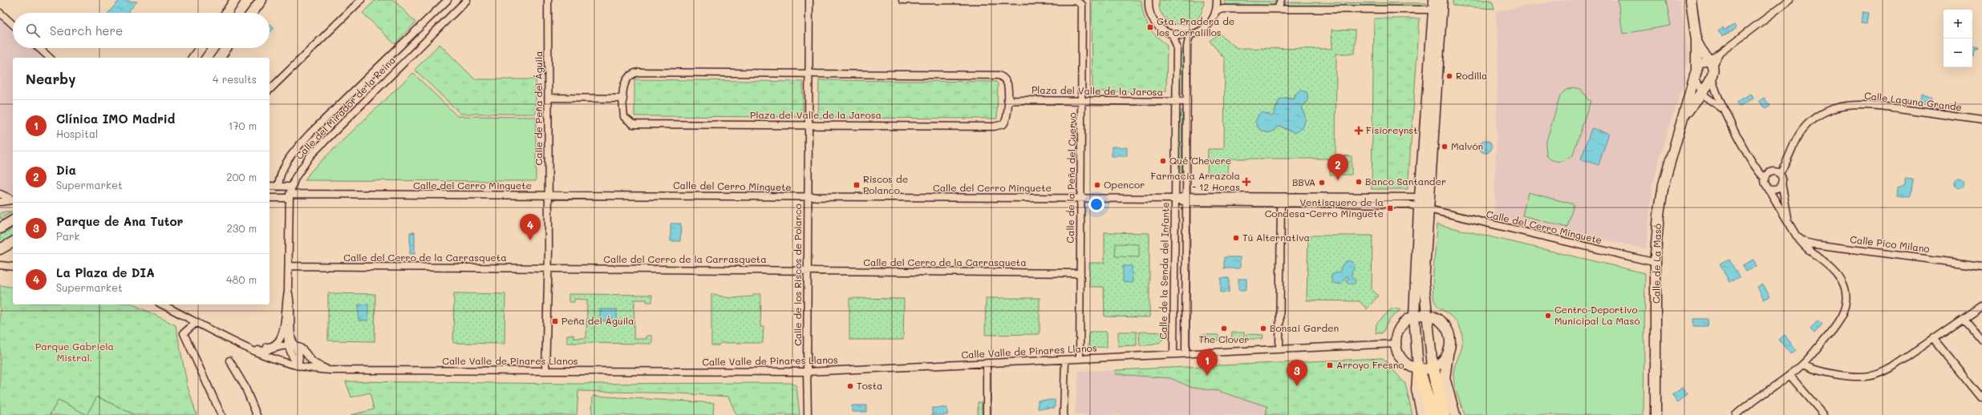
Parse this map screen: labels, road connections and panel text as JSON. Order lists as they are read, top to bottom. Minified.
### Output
{"streets":{"street":["Plaza del Valle de la Jarosa","Calle Laguna Grande","Calle del Mirador de la Reina","Calle de Peña del Águila","Calle de la Peña del Cuervo","Calle del Cerro Minguete","Calle Pico Milano","Calle del Cerro de la Carrasqueta","Calle de La Masó","Calle de la Senda del Infante","Calle de los Riscos de Polanco","Calle Valle de Pinares Llanos"]},"crossings":[["Plaza del Valle de la Jarosa","Calle de la Peña del Cuervo"],["Plaza del Valle de la Jarosa","Calle de la Senda del Infante"],["Plaza del Valle de la Jarosa","Calle de los Riscos de Polanco"],["Calle del Mirador de la Reina","Calle del Cerro Minguete"],["Calle del Mirador de la Reina","Calle del Cerro de la Carrasqueta"],["Calle de Peña del Águila","Calle del Cerro Minguete"],["Calle de Peña del Águila","Calle del Cerro de la Carrasqueta"],["Calle de Peña del Águila","Calle Valle de Pinares Llanos"],["Calle de la Peña del Cuervo","Calle del Cerro Minguete"],["Calle de la Peña del Cuervo","Calle del Cerro de la Carrasqueta"],["Calle de la Peña del Cuervo","Calle Valle de Pinares Llanos"],["Calle del Cerro Minguete","Calle de La Masó"],["Calle del Cerro Minguete","Calle de la Senda del Infante"],["Calle del Cerro Minguete","Calle de los Riscos de Polanco"],["Calle del Cerro de la Carrasqueta","Calle de los Riscos de Polanco"],["Calle de la Senda del Infante","Calle Valle de Pinares Llanos"],["Calle de los Riscos de Polanco","Calle Valle de Pinares Llanos"]],"parks":["Parque Gabriela Mistral."],"places":{"transit":["Gta. Pradera de los Corralillos","Riscos de Polanco","Ventisquero de la Condesa-Cerro Minguete","Peña del Águila","Arroyo Fresno"],"other":["Rodilla","Malvón","Qué Chevere","Banco Santander","BBVA","Opencor","Tú Alternativa","Centro Deportivo Municipal La Masó","The Clover","Bonsai Garden","Tosta"],"health":["Fisioreynst","Farmacia Arrazola - 12 Horas"]},"page":{"map_buttons":["+","−"],"search":"Search here","heading":["Nearby","4 results"],"list":[{"mark":"1","name":"Clínica IMO Madrid","note":"Hospital","value":"170 m"},{"mark":"2","name":"Dia","note":"Supermarket","value":"200 m"},{"mark":"3","name":"Parque de Ana Tutor","note":"Park","value":"230 m"},{"mark":"4","name":"La Plaza de DIA","note":"Supermarket","value":"480 m"}],"pins":["2","4","1","3"]}}
